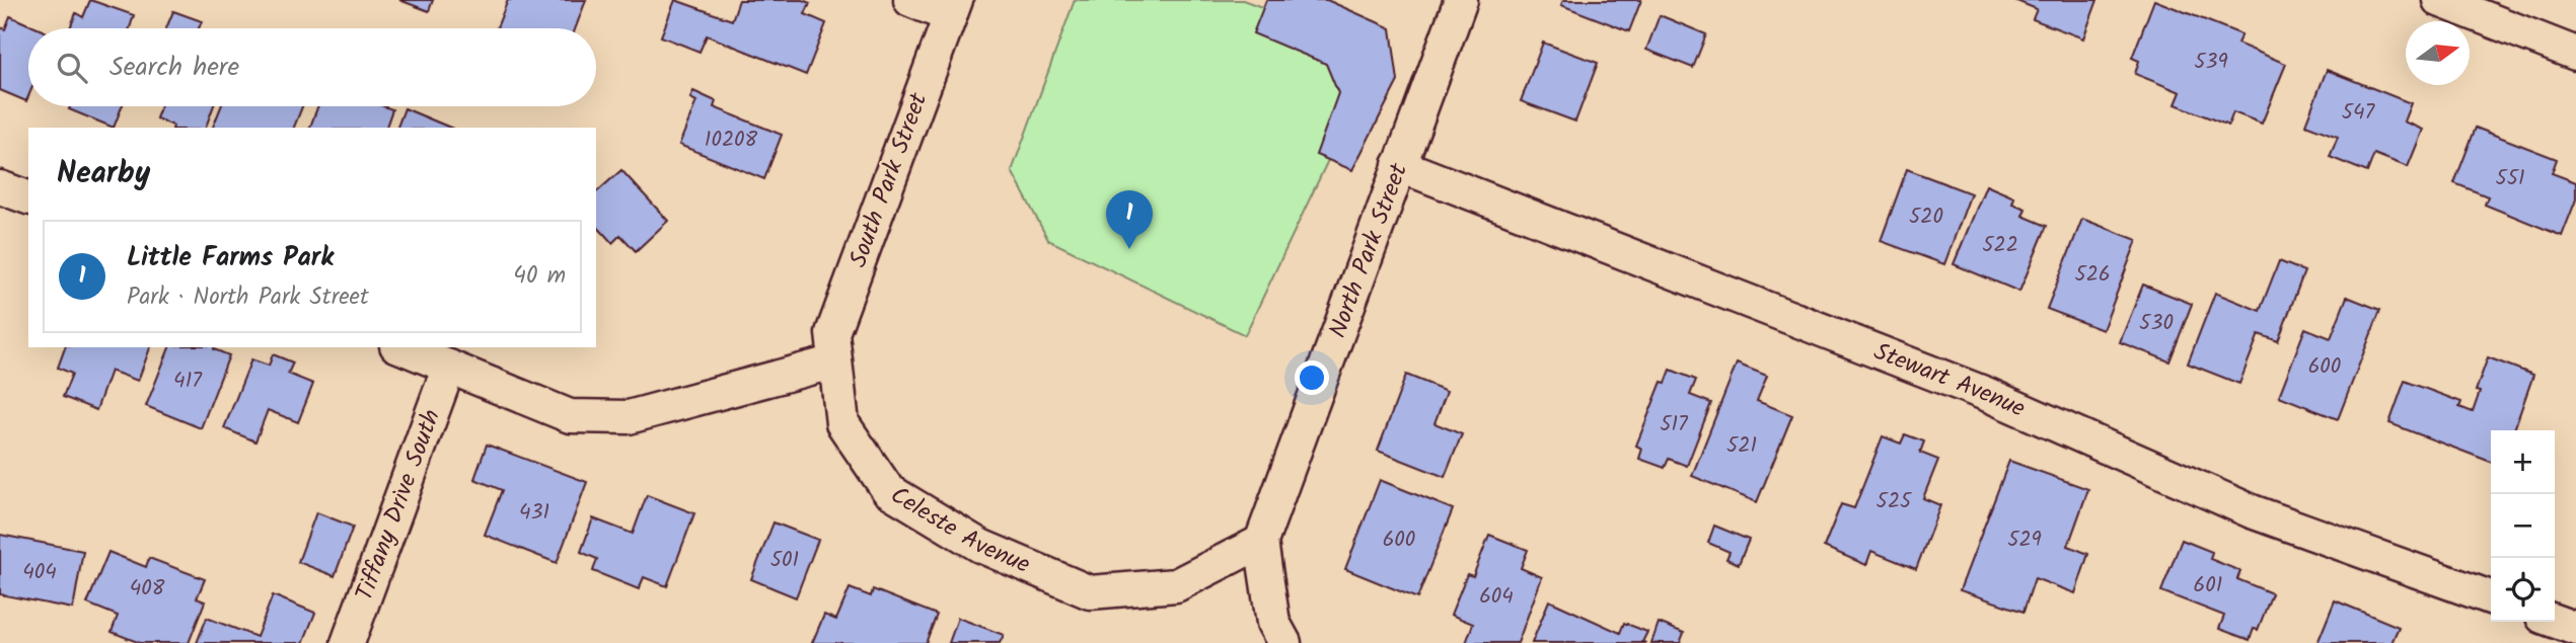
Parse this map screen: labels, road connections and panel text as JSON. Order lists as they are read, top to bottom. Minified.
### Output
{"streets":{"street":["South Park Street","North Park Street","Stewart Avenue","Tiffany Drive South","Celeste Avenue"]},"crossings":[["South Park Street","Celeste Avenue"],["North Park Street","Stewart Avenue"],["North Park Street","Celeste Avenue"]],"house_numbers":["539","547","10208","551","520","522","526","530","600","417","517","521","525","431","600","529","501","404","601","408","604"],"north":"right","page":{"search":"Search here","heading":"Nearby","pins":"1","list":[{"mark":"1","name":"Little Farms Park","note":"Park · North Park Street","value":"40 m"}],"map_buttons":["+","−"]}}
